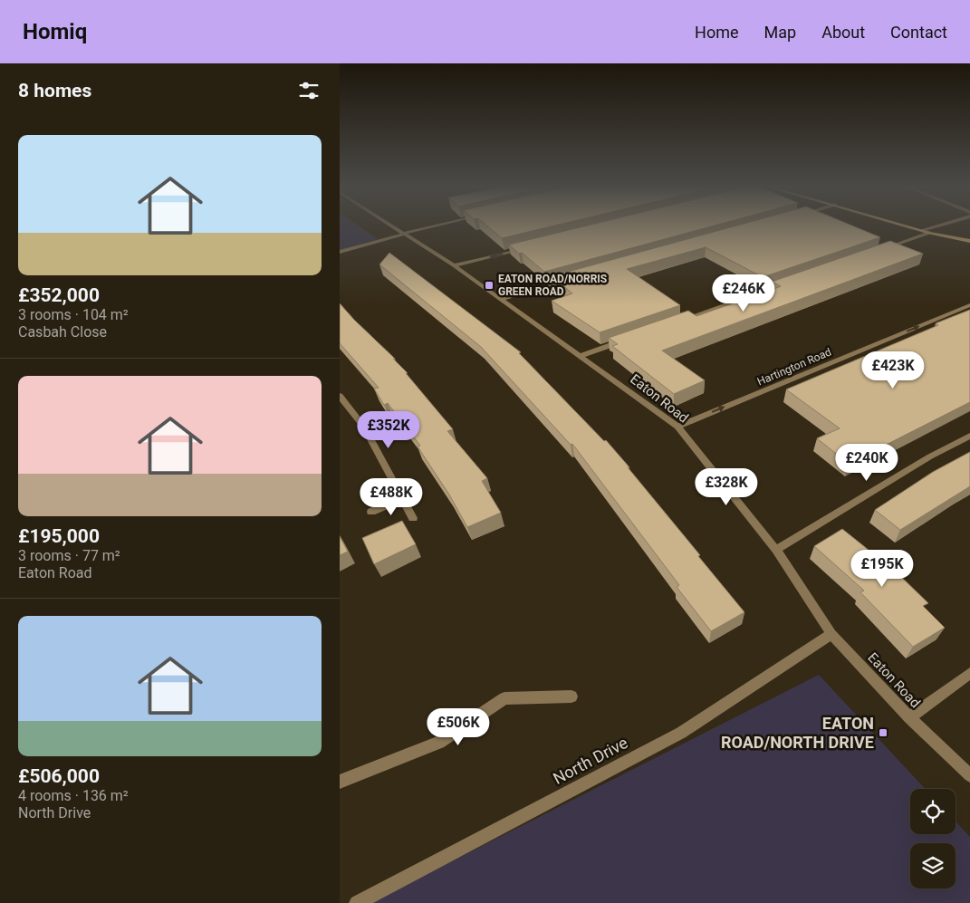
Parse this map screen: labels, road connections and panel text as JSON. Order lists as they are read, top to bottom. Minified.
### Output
{"streets":{"street":["Hartington Road","Eaton Road","North Drive"]},"crossings":[["Hartington Road","Eaton Road"],["Eaton Road","North Drive"]],"one_way":["Hartington Road"],"places":{"transit":["EATON ROAD/NORRIS GREEN ROAD","EATON ROAD/NORTH DRIVE"]},"page":{"header":"Homiq","nav":["Home","Map","About","Contact"],"heading":"8 homes","list":[{"name":"£352,000","note":"3 rooms · 104 m² · Casbah Close"},{"name":"£195,000","note":"3 rooms · 77 m² · Eaton Road"},{"name":"£506,000","note":"4 rooms · 136 m² · North Drive"}],"price":["£246K","£423K","£352K","£240K","£328K","£488K","£195K","£506K"]}}
